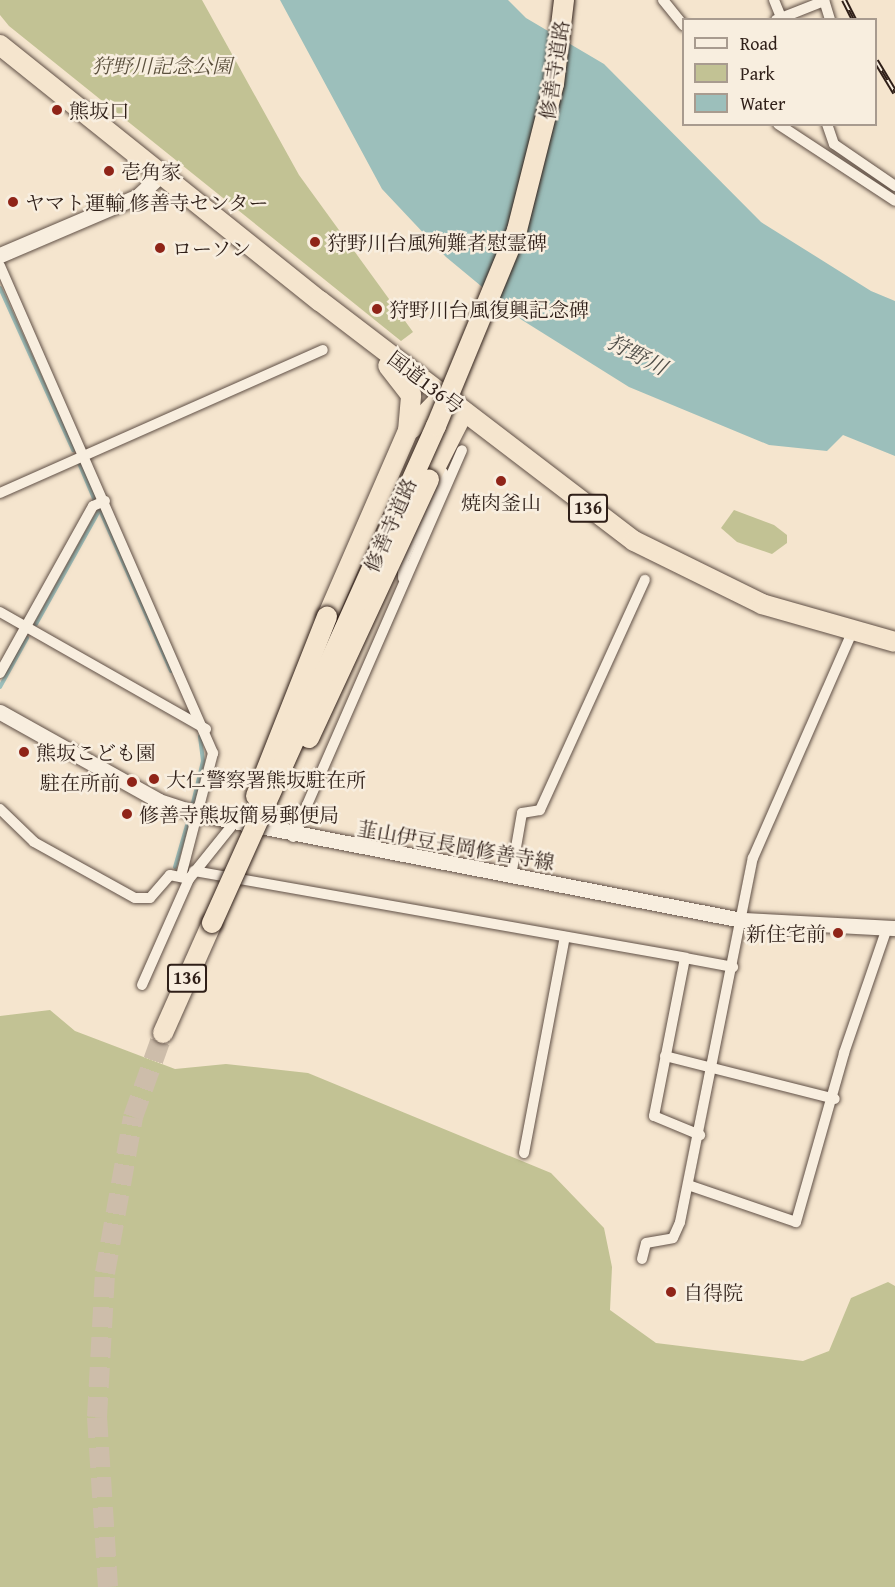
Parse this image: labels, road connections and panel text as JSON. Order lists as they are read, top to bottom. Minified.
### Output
{"streets":{"highway":["修善寺道路","国道136号","136"],"main road":["韮山伊豆長岡修善寺線"]},"water":["狩野川"],"parks":["狩野川記念公園"],"places":["熊坂口","壱角家","ヤマト運輸 修善寺センター","狩野川台風殉難者慰霊碑","ローソン","狩野川台風復興記念碑","焼肉釜山","熊坂こども園","大仁警察署熊坂駐在所","駐在所前","修善寺熊坂簡易郵便局","新住宅前","自得院"],"legend":["Road","Park","Water"]}
